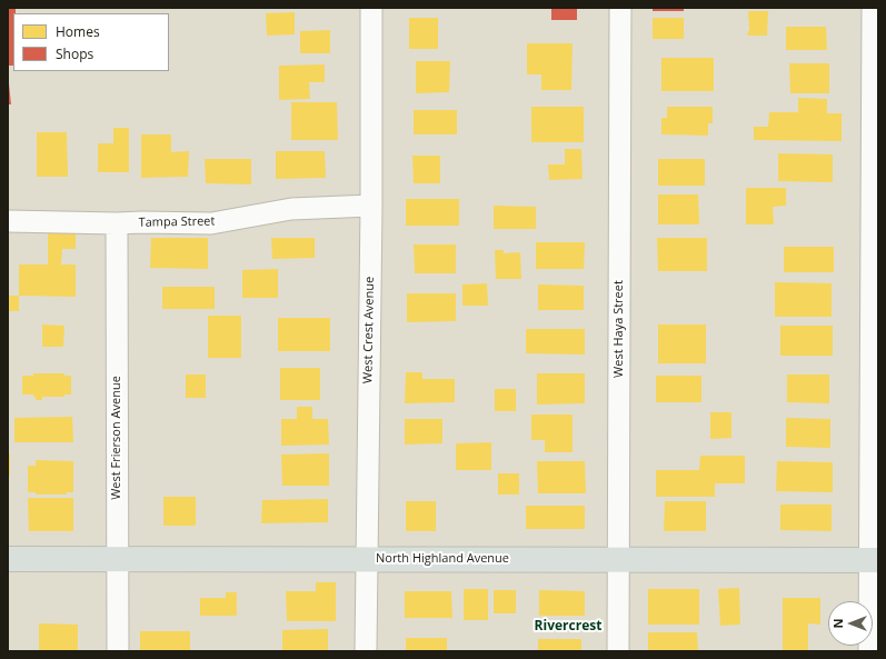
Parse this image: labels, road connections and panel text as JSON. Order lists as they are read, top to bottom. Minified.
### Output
{"streets":{"main road":["North Highland Avenue"],"street":["Tampa Street","West Haya Street","West Crest Avenue","West Frierson Avenue"]},"crossings":[["Tampa Street","West Crest Avenue"],["Tampa Street","West Frierson Avenue"],["West Haya Street","North Highland Avenue"],["West Crest Avenue","North Highland Avenue"],["West Frierson Avenue","North Highland Avenue"]],"districts":["Rivercrest"],"legend":["Homes","Shops"],"north":"left"}
